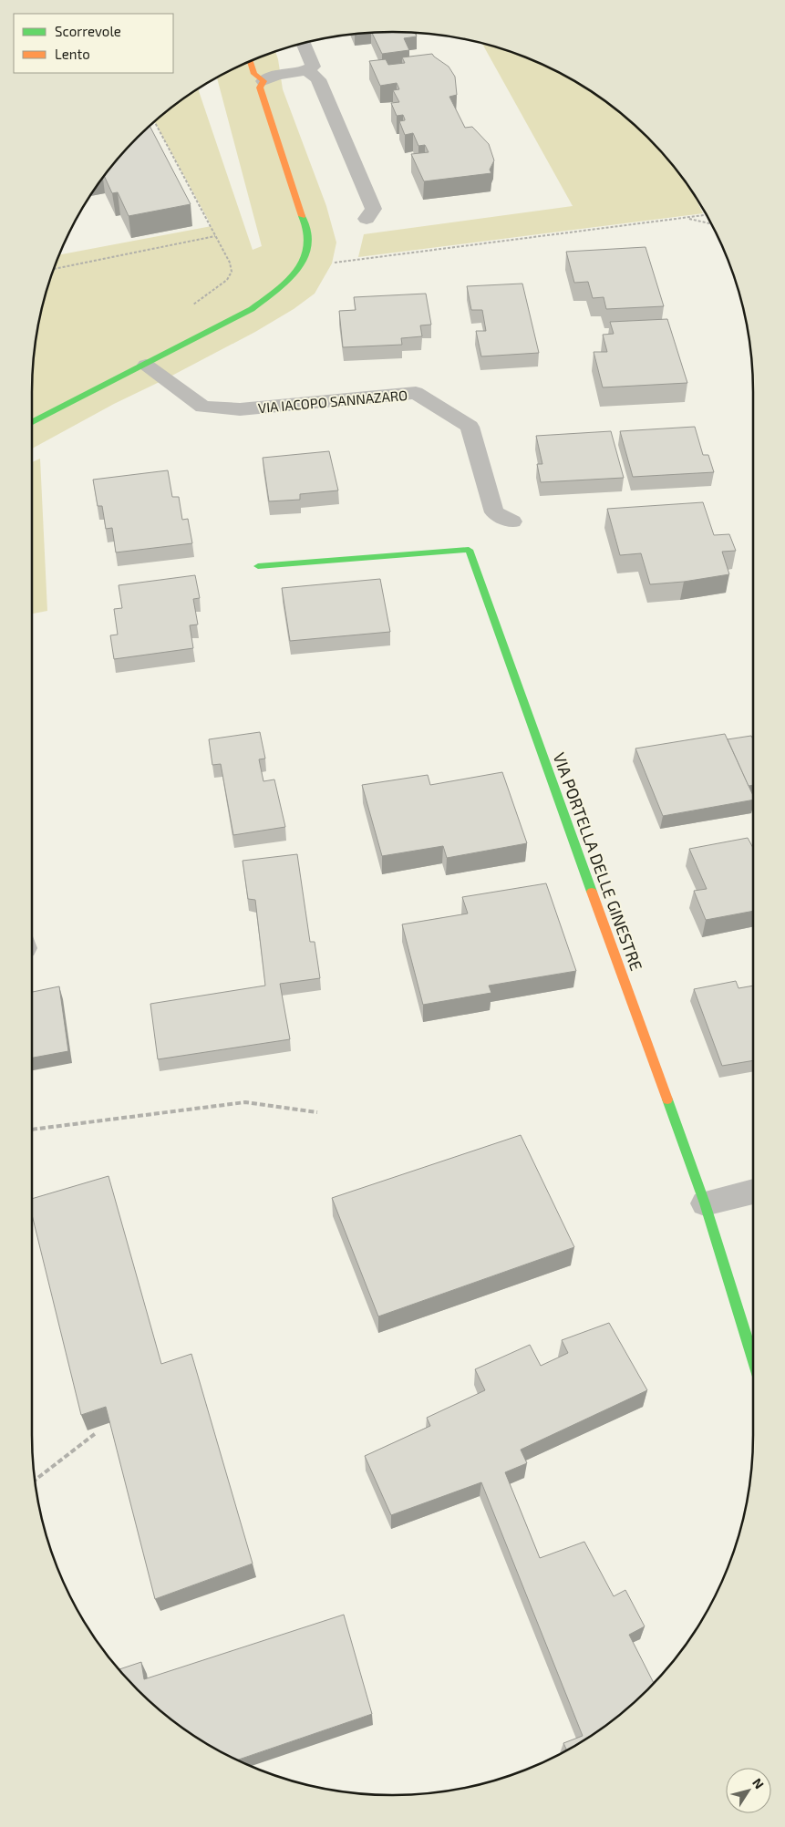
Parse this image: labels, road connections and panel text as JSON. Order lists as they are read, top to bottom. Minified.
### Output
{"streets":{"street":["VIA IACOPO SANNAZARO","VIA PORTELLA DELLE GINESTRE"]},"legend":["Scorrevole","Lento"],"north":"top right"}
